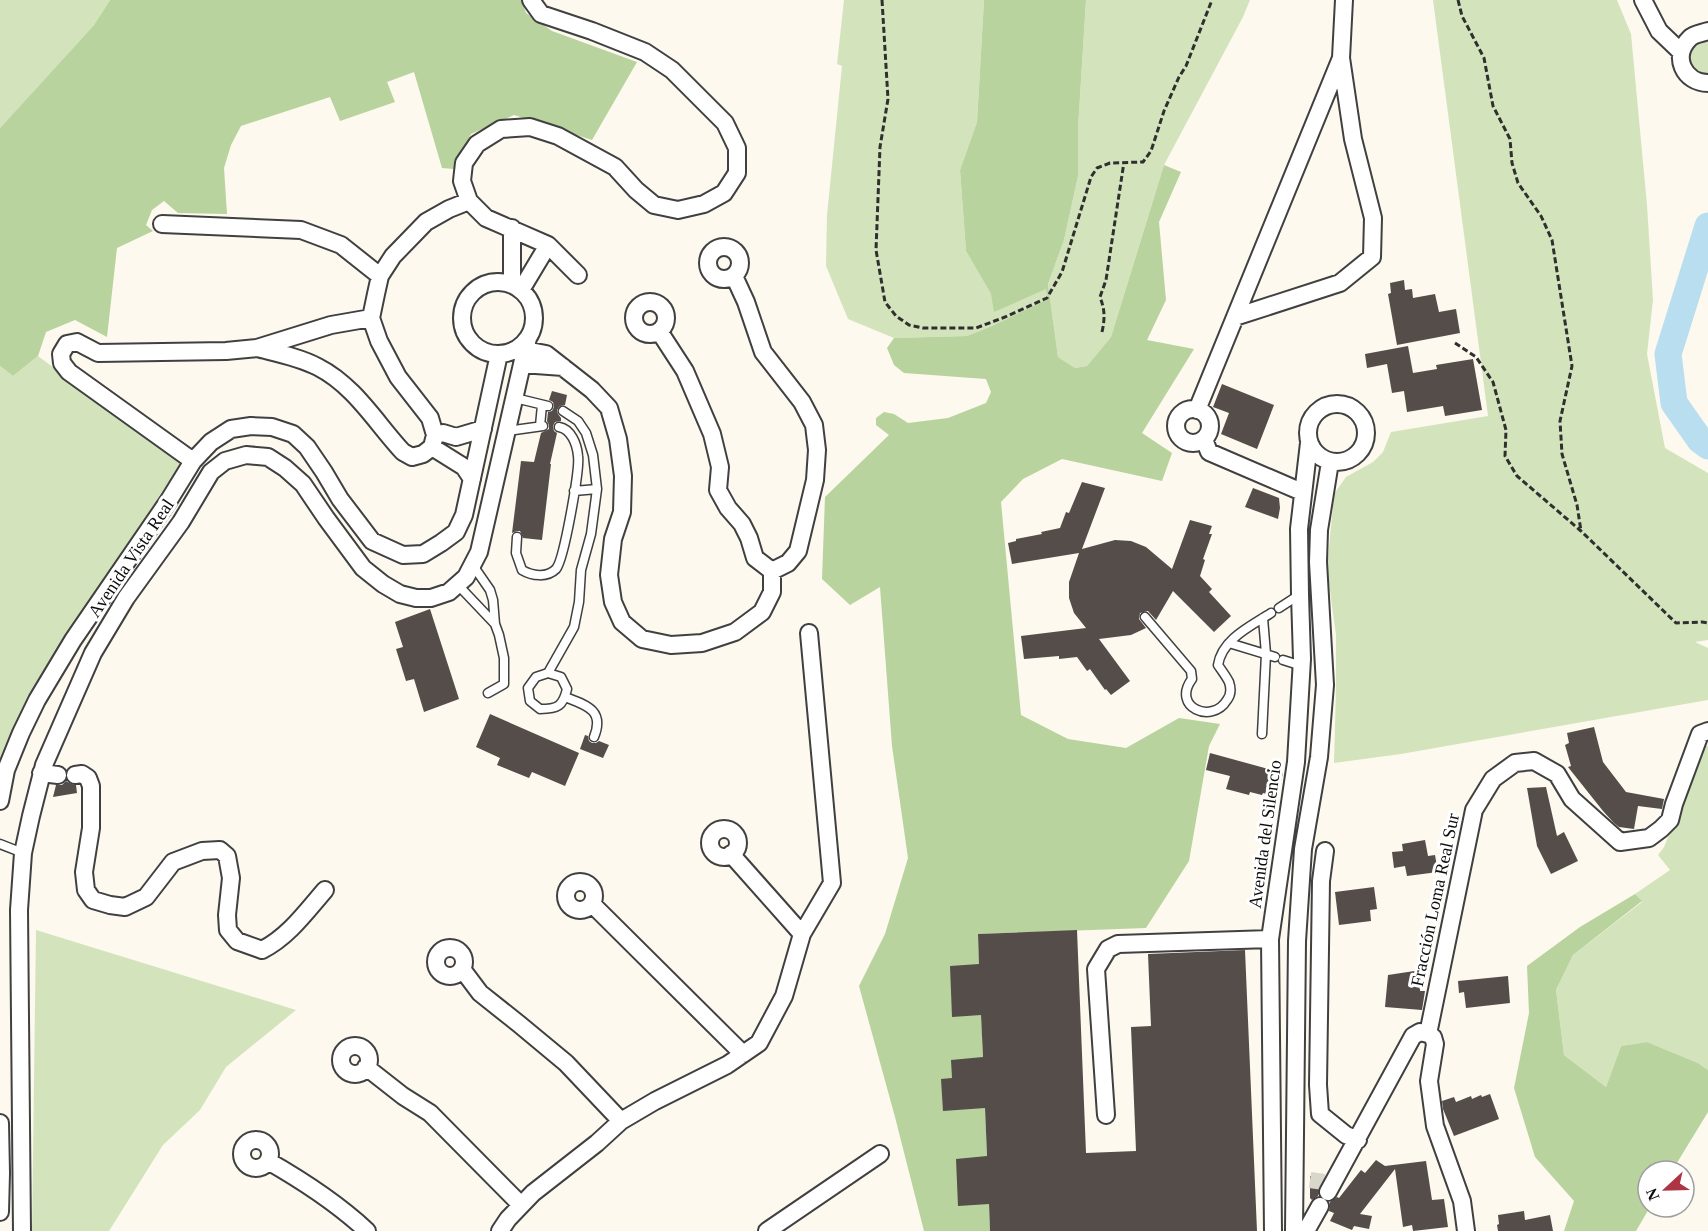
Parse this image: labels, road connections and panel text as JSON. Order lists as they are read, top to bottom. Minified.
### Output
{"streets":{"street":["Avenida Vista Real","Avenida del Silencio","Fracción Loma Real Sur"]},"north":"left"}
